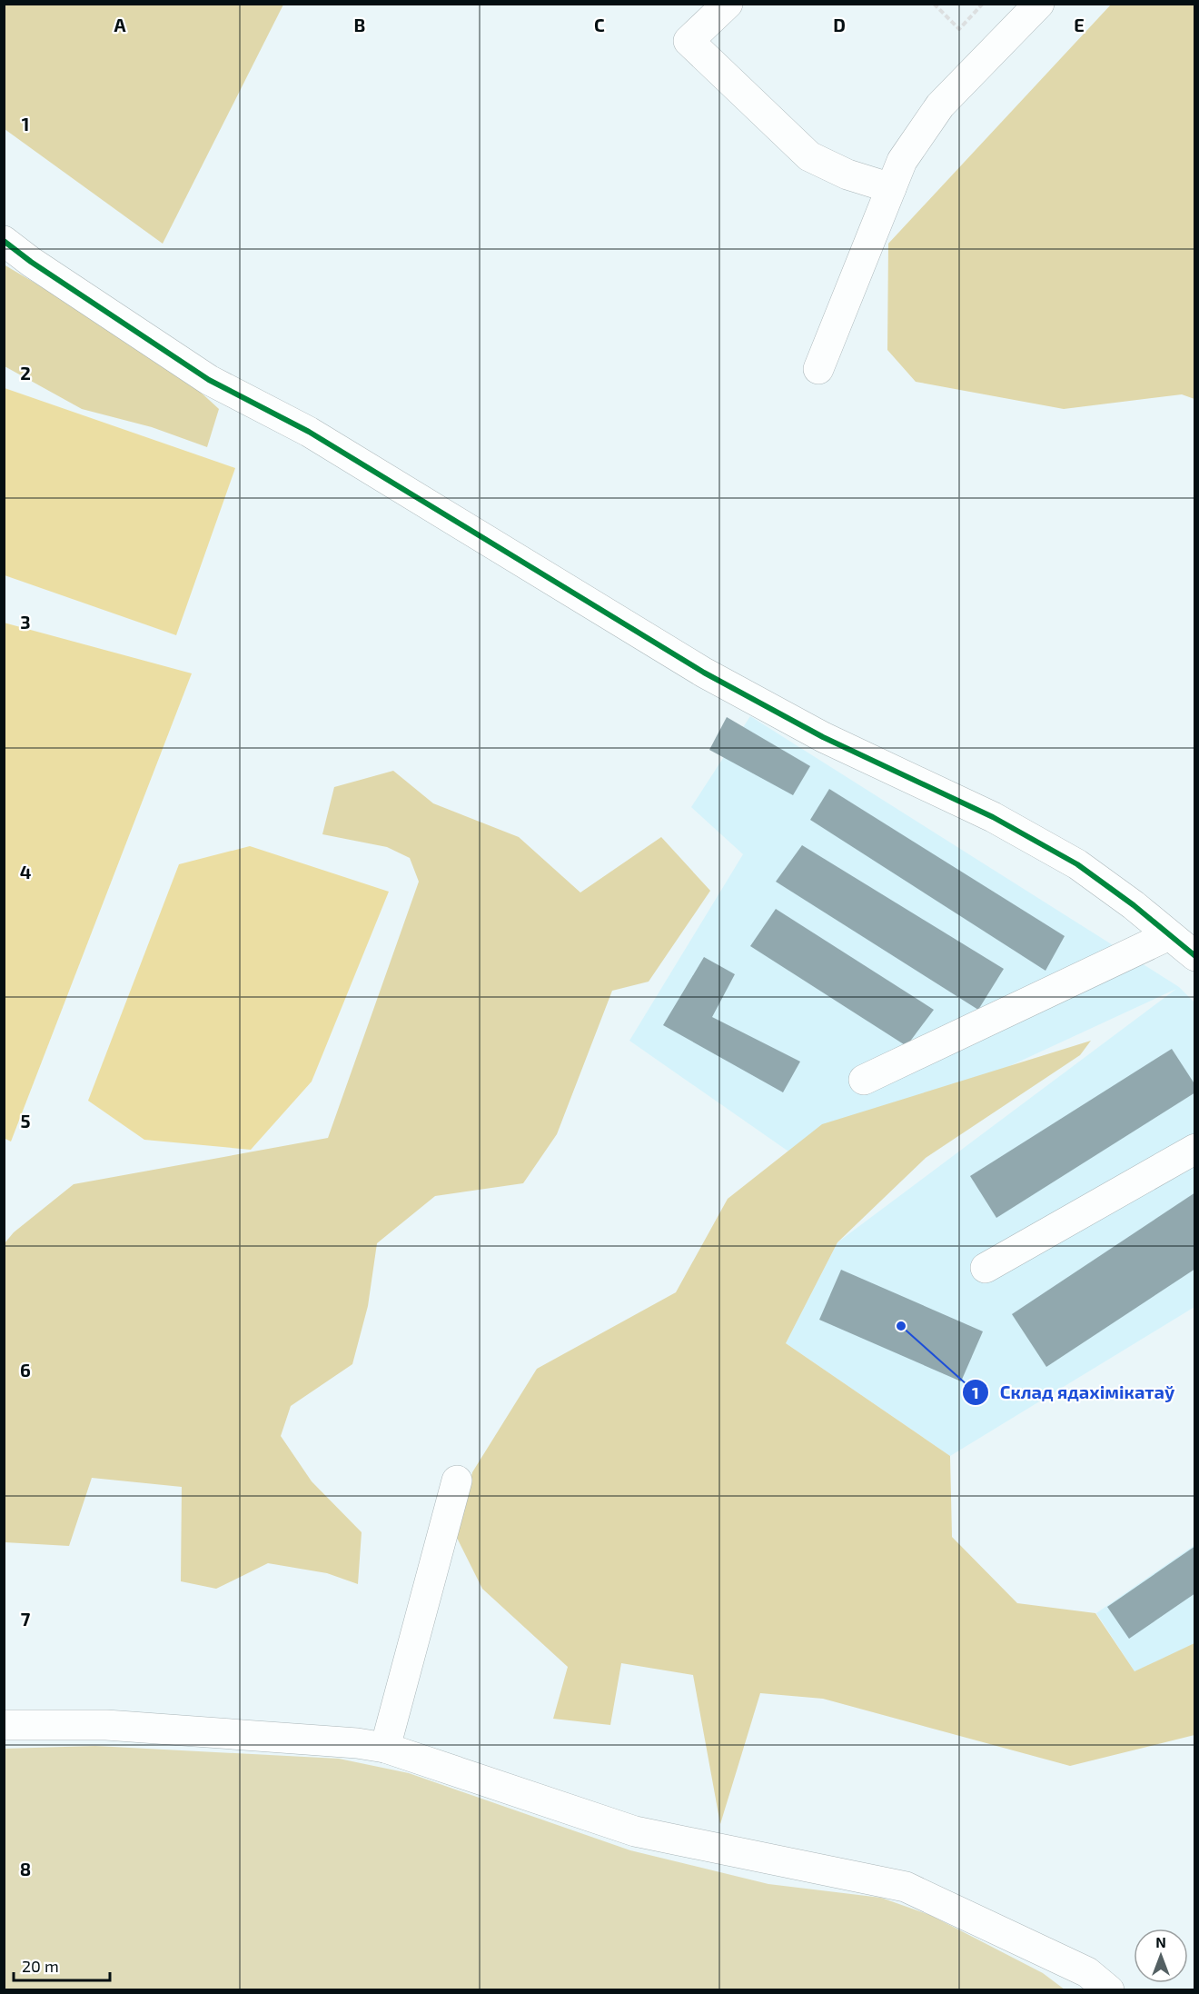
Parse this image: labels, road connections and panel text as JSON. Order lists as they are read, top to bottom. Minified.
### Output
{"places":["Склад ядахімікатаў"],"scale_bar":"20 m","north":"top","grid":{"columns":["A","B","C","D","E"],"rows":["1","2","3","4","5","6","7","8"]}}
